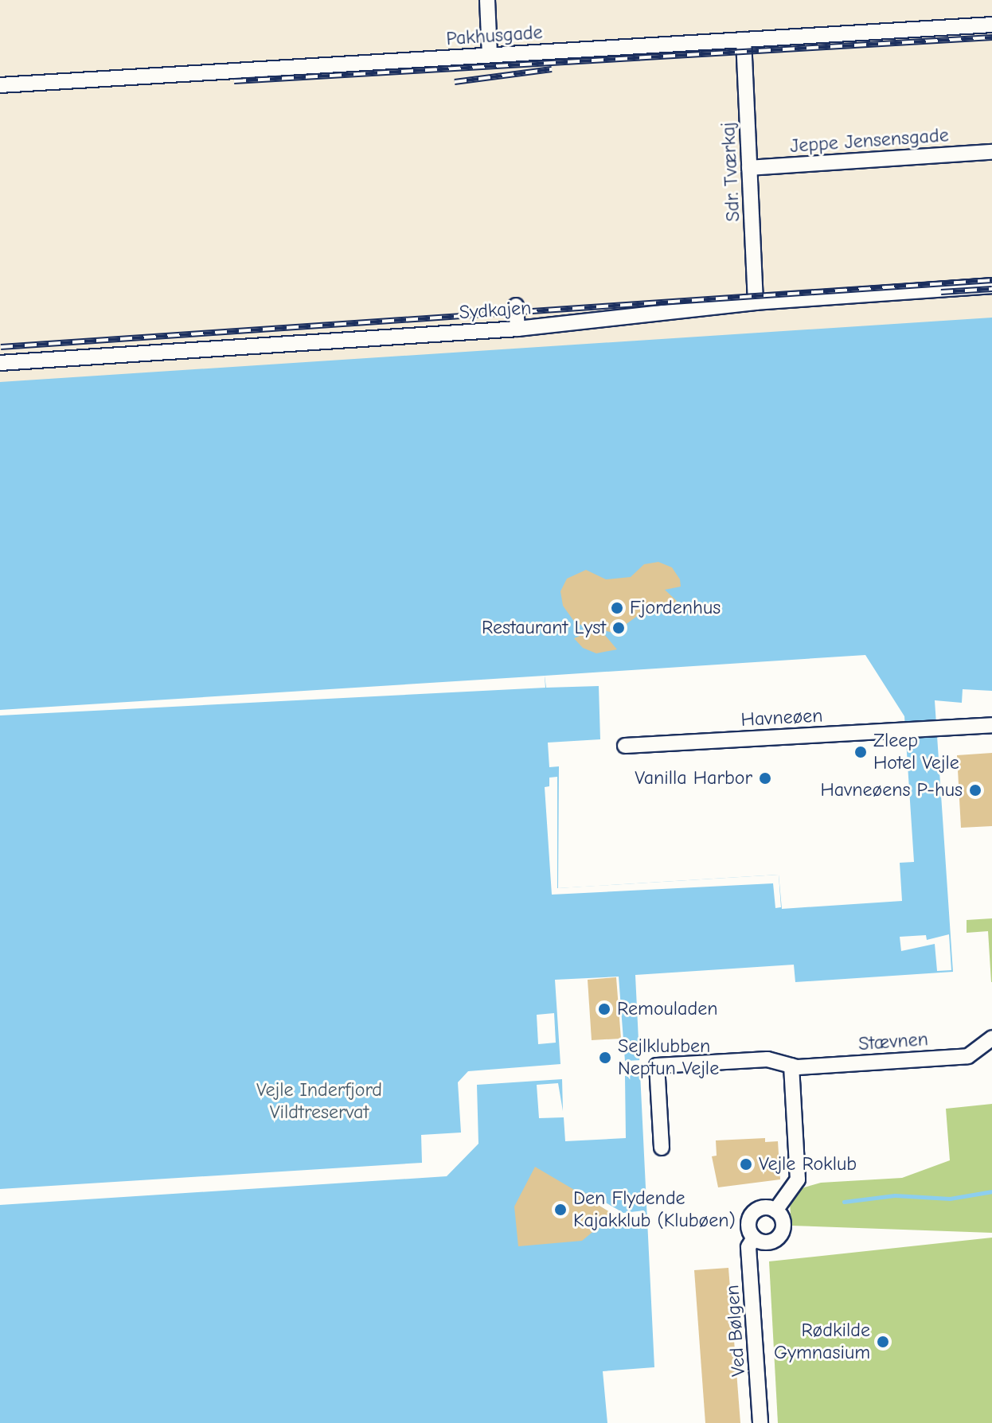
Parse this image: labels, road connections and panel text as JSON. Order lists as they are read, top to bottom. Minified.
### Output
{"streets":{"street":["Pakhusgade","Jeppe Jensensgade","Sdr. Tværkaj","Sydkajen","Havneøen","Stævnen","Ved Bølgen"]},"crossings":[["Pakhusgade","Sdr. Tværkaj"],["Jeppe Jensensgade","Sdr. Tværkaj"],["Sdr. Tværkaj","Sydkajen"]],"parks":["Vejle Inderfjord Vildtreservat"],"places":["Fjordenhus","Restaurant Lyst","Zleep Hotel Vejle","Vanilla Harbor","Havneøens P-hus","Remouladen","Sejlklubben Neptun Vejle","Vejle Roklub","Den Flydende Kajakklub (Klubøen)","Rødkilde Gymnasium"]}
